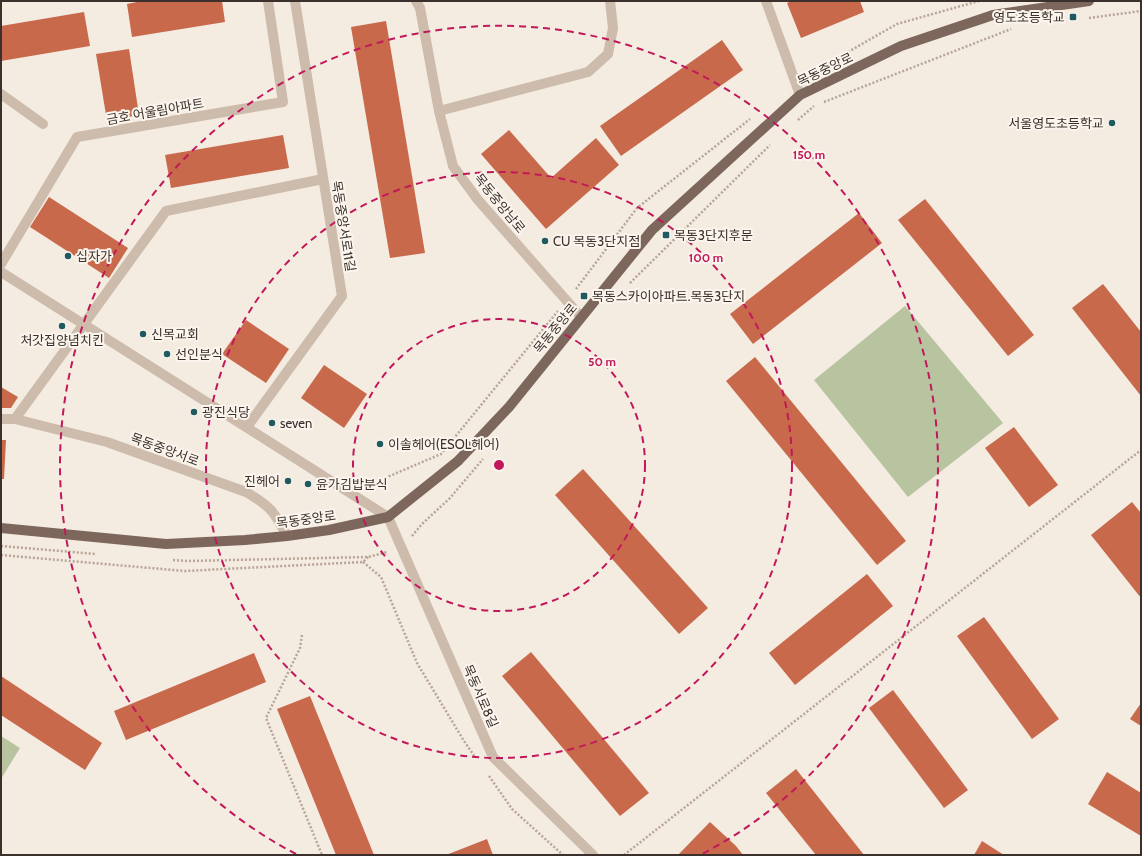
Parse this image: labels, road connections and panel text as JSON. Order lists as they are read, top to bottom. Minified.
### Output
{"streets":{"main road":["목동중앙로"],"street":["금호 어울림아파트","목동중앙남로","목동중앙서로11길","목동중앙서로","목동서로8길"]},"crossings":[["목동중앙로","목동중앙남로"],["목동중앙로","목동중앙서로"],["목동중앙로","목동서로8길"]],"places":{"transit":["영도초등학교","목동3단지후문","목동스카이아파트.목동3단지"],"other":["서울영도초등학교","CU 목동3단지점","십자가","처갓집양념치킨","신목교회","선인분식","광진식당","seven","이솔헤어(ESOL헤어)","진헤어","윤가김밥분식"]},"rings":["150 m","100 m","50 m"]}
